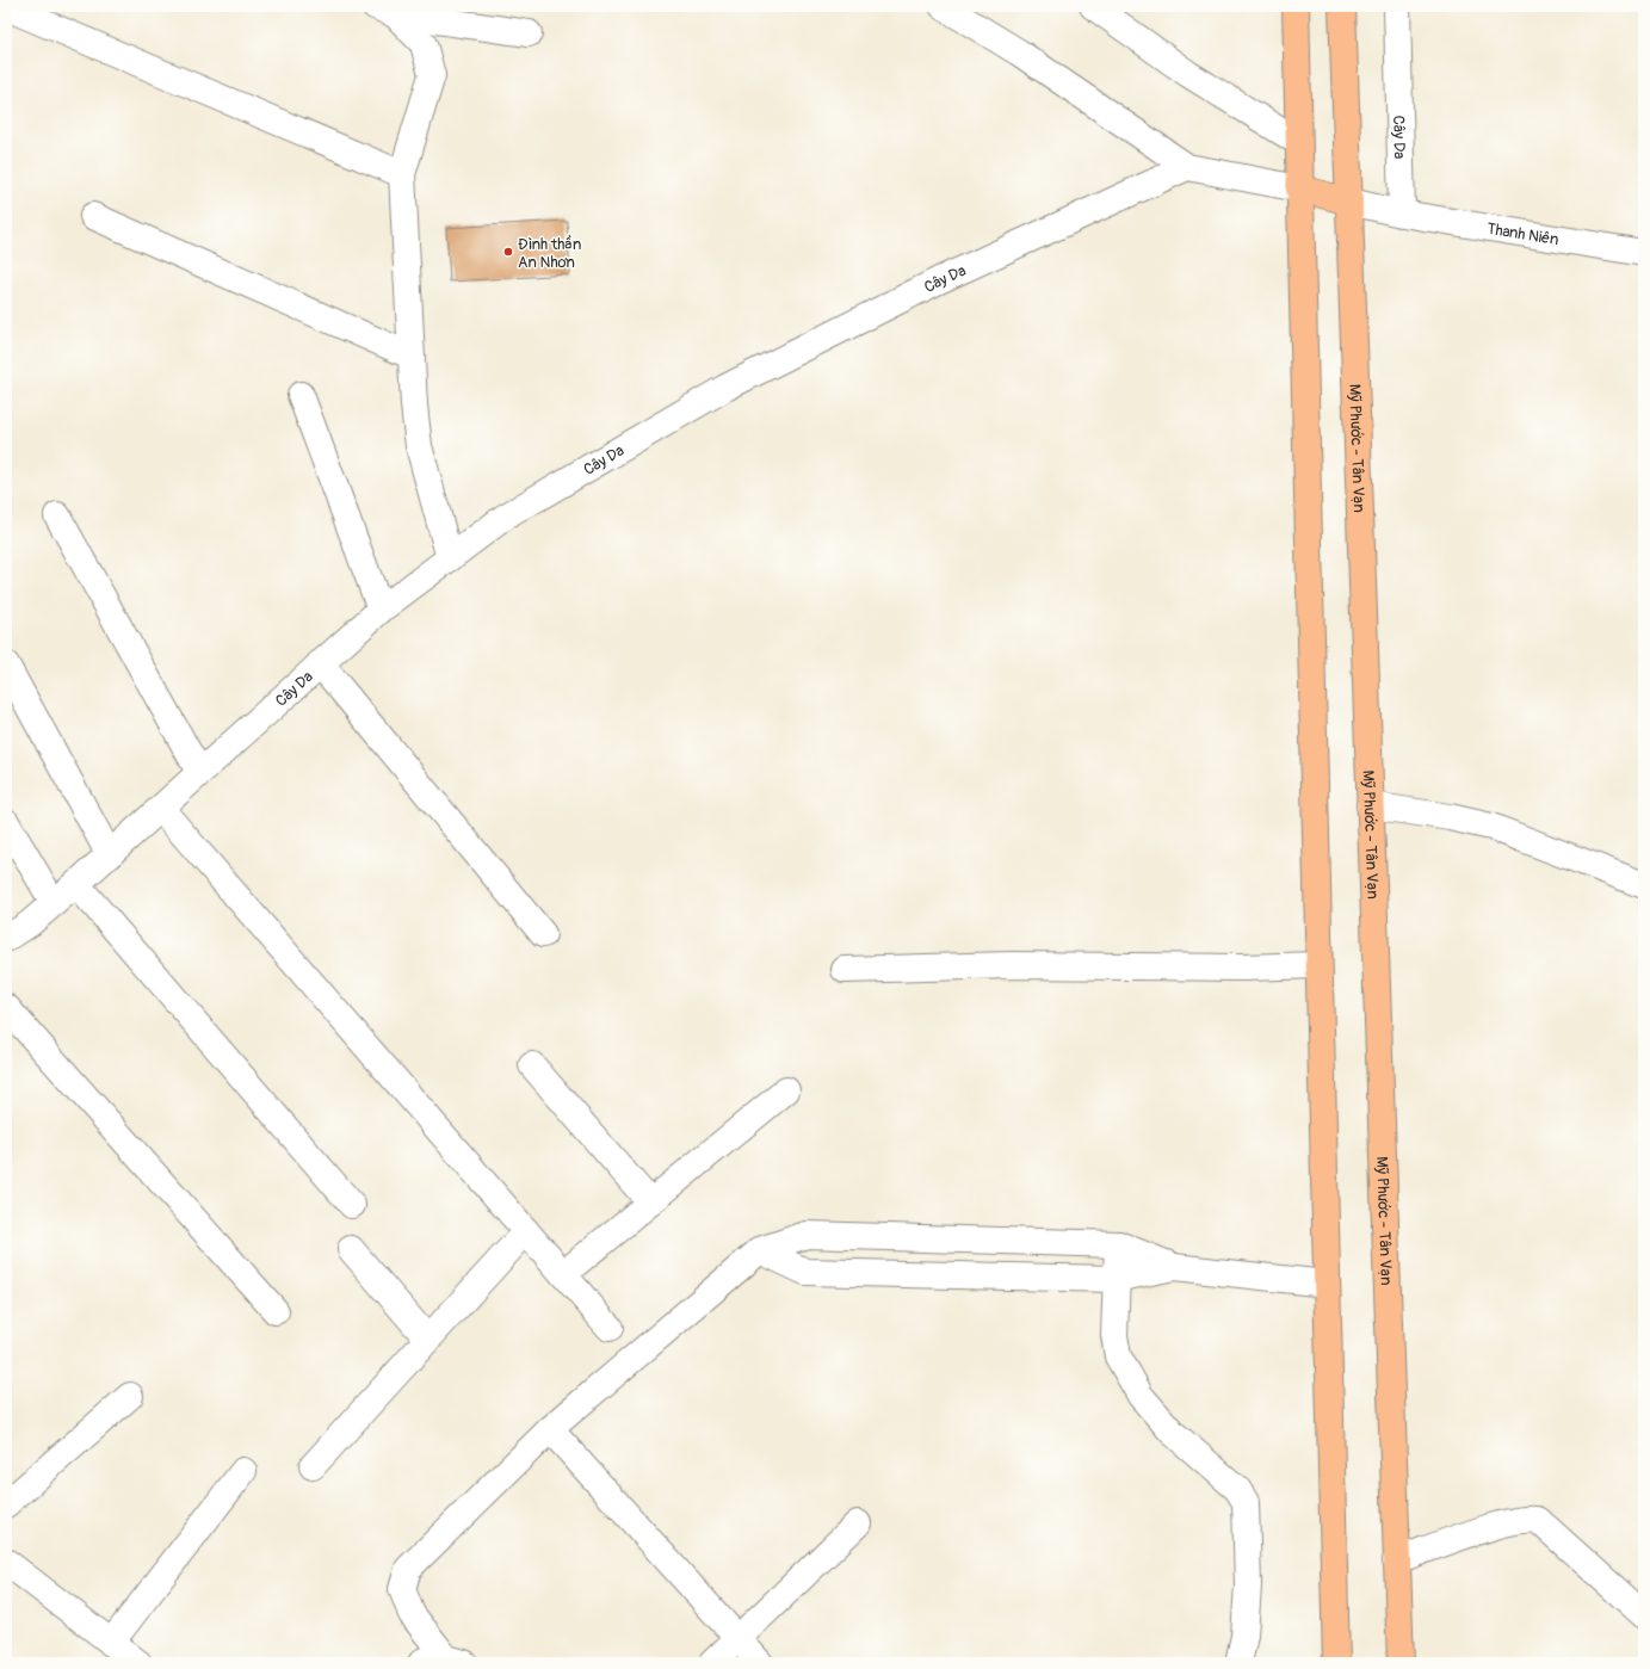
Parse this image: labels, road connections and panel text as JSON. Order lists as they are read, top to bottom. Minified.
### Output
{"streets":{"main road":["Mỹ Phước - Tân Vạn"],"street":["Cây Da","Thanh Niên"]},"crossings":[["Cây Da","Thanh Niên"]],"places":["Đình thần An Nhơn"]}
